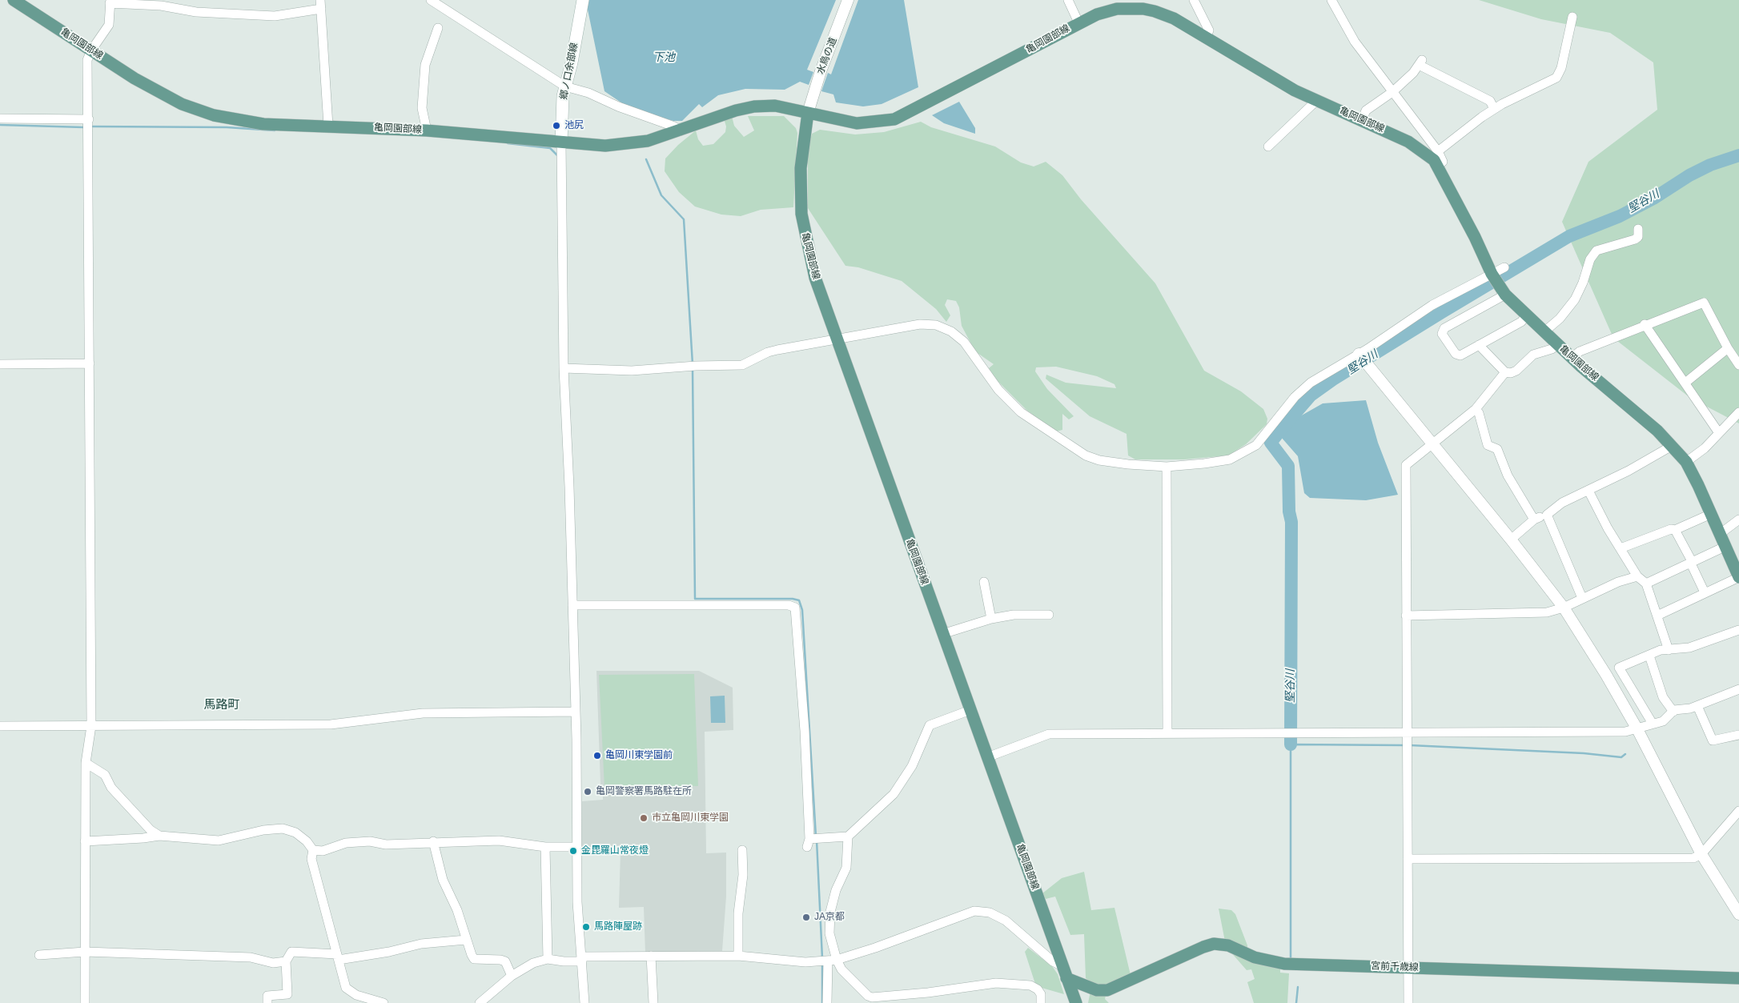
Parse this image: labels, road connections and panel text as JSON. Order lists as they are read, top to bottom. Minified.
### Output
{"streets":{"main road":["亀岡園部線","郷ノ口余部線","宮前千歳線"],"street":["水鳥の道"]},"crossings":[["亀岡園部線","水鳥の道"],["亀岡園部線","郷ノ口余部線"],["亀岡園部線","宮前千歳線"]],"districts":["馬路町"],"water":["下池","堅谷川"],"places":["池尻","亀岡川東学園前","亀岡警察署馬路駐在所","市立亀岡川東学園","金毘羅山常夜燈","JA京都","馬路陣屋跡"]}
